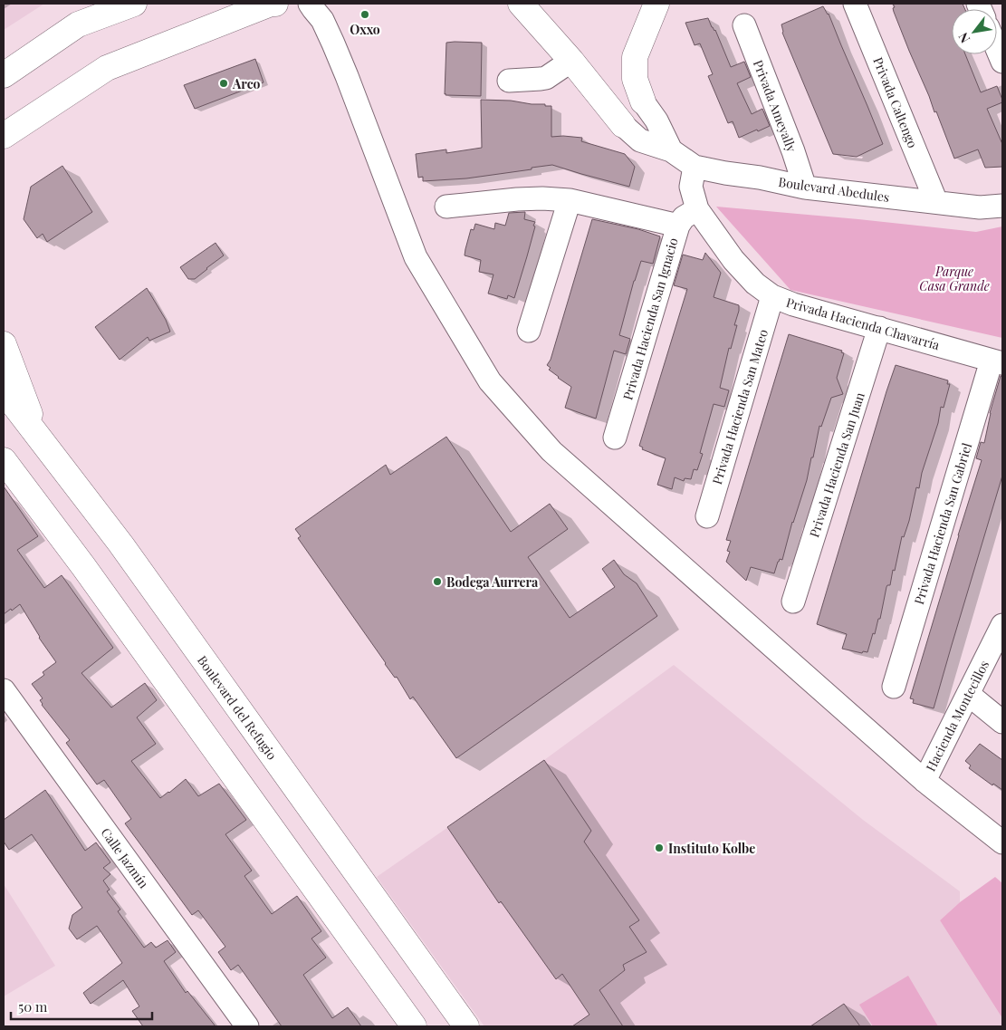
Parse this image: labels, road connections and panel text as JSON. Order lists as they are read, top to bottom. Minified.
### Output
{"streets":{"main road":["Boulevard del Refugio"],"street":["Privada Caltengo","Privada Ameyally","Boulevard Abedules","Privada Hacienda San Ignacio","Privada Hacienda Chavarría","Privada Hacienda San Mateo","Privada Hacienda San Juan","Privada Hacienda San Gabriel","Hacienda Montecillos","Calle Jazmín"]},"crossings":[["Privada Caltengo","Boulevard Abedules"],["Privada Ameyally","Boulevard Abedules"],["Boulevard Abedules","Privada Hacienda Chavarría"],["Privada Hacienda San Ignacio","Privada Hacienda Chavarría"],["Privada Hacienda Chavarría","Privada Hacienda San Mateo"],["Privada Hacienda Chavarría","Privada Hacienda San Juan"],["Privada Hacienda Chavarría","Privada Hacienda San Gabriel"]],"parks":["Parque Casa Grande"],"places":["Oxxo","Arco","Bodega Aurrera","Instituto Kolbe"],"scale_bar":"50 m","north":"bottom left"}
